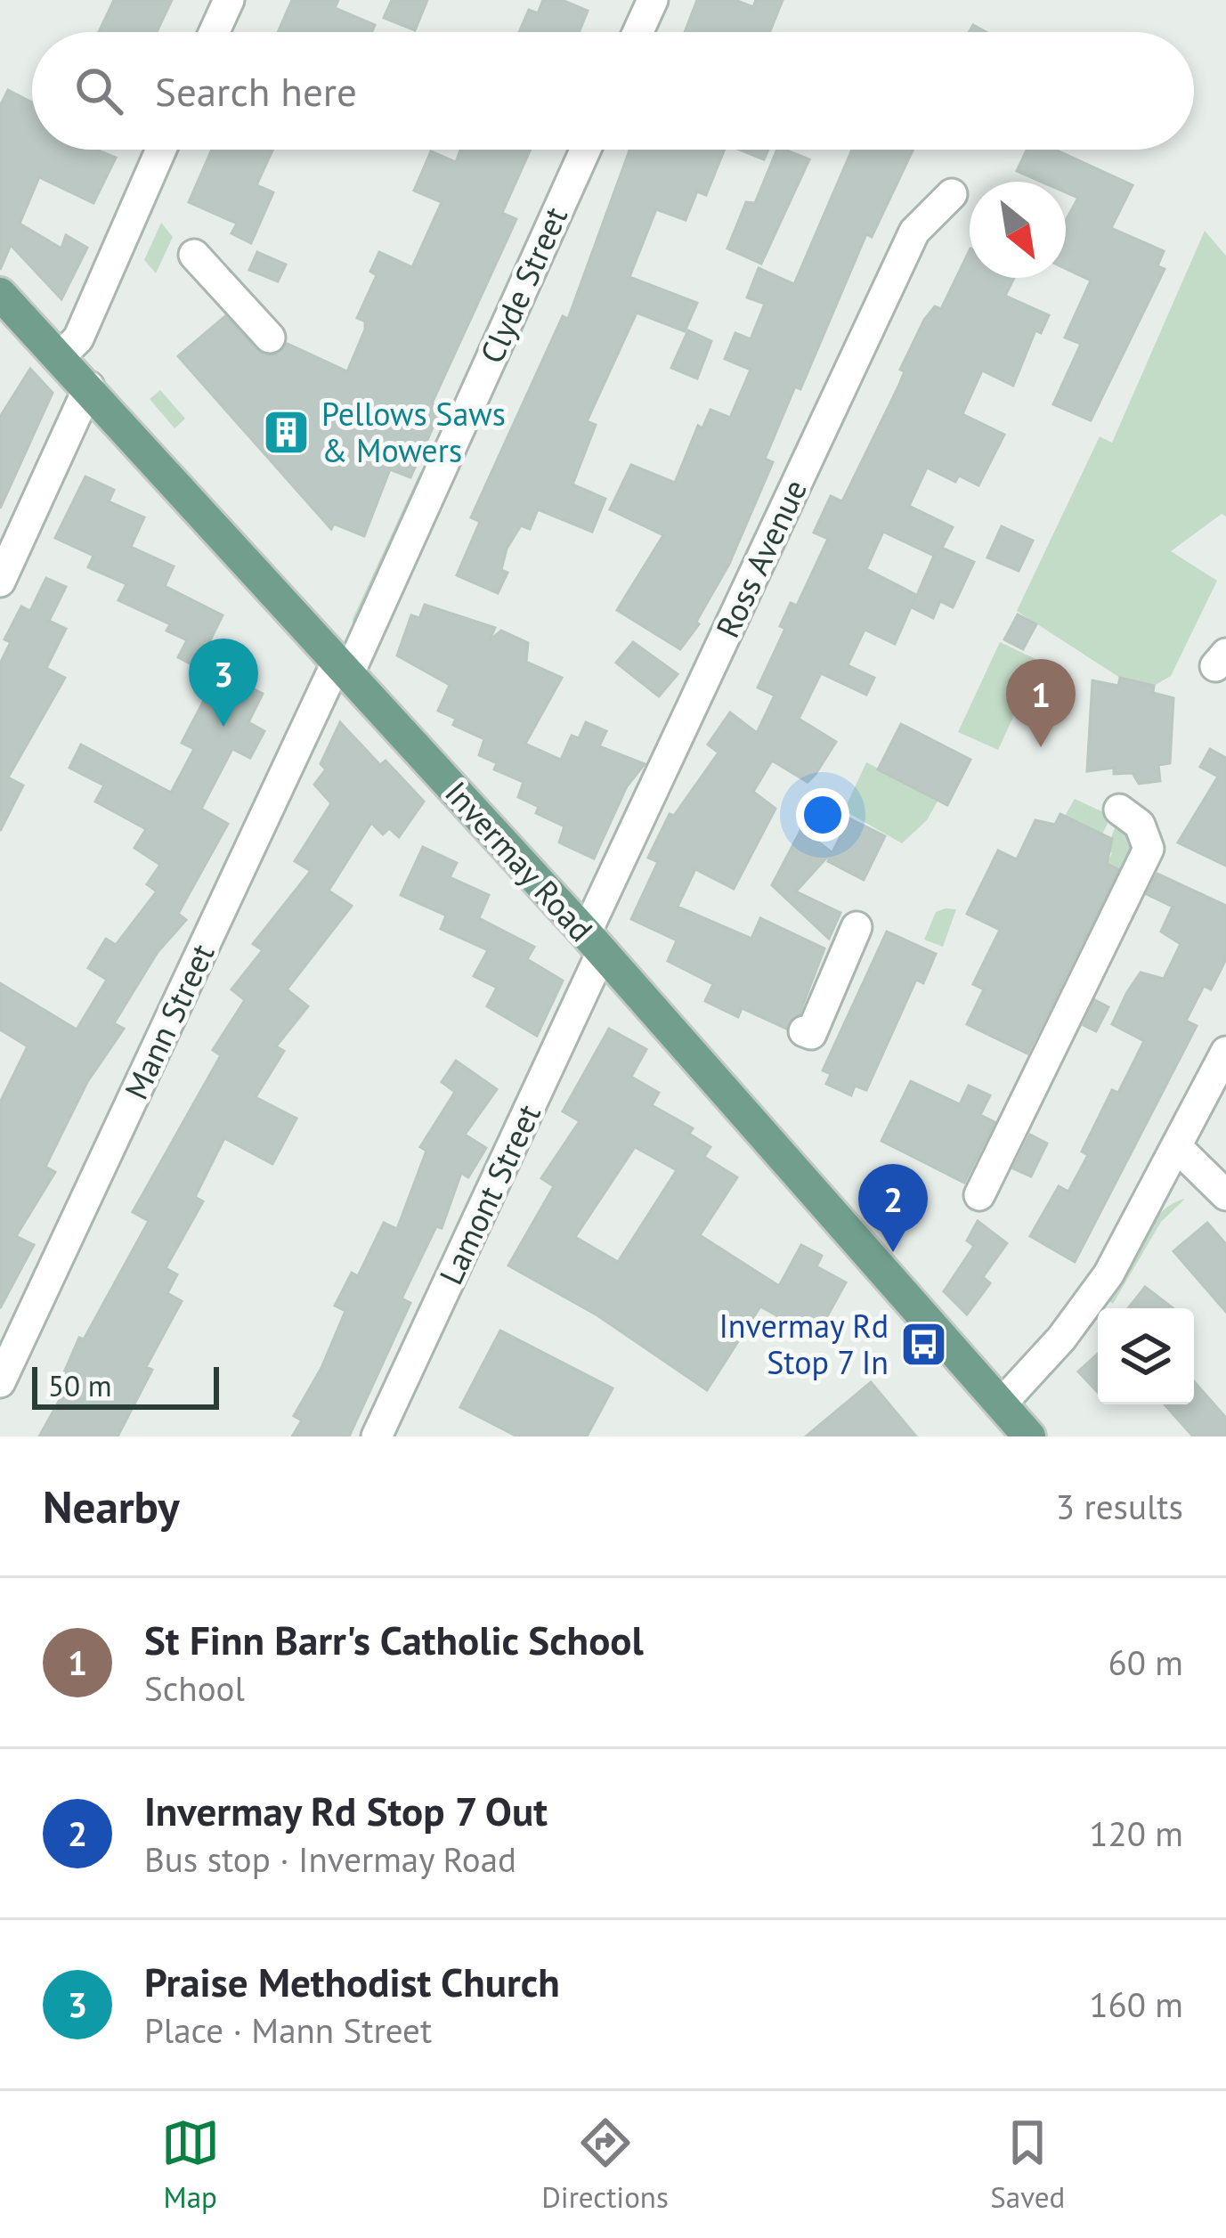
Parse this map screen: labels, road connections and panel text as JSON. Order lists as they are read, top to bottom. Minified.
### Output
{"streets":{"main road":["Invermay Road"],"street":["Clyde Street","Ross Avenue","Mann Street","Lamont Street"]},"crossings":[["Clyde Street","Invermay Road"],["Clyde Street","Mann Street"],["Ross Avenue","Invermay Road"],["Ross Avenue","Lamont Street"],["Invermay Road","Mann Street"],["Invermay Road","Lamont Street"]],"places":{"building":["Pellows Saws & Mowers"],"bus stop":["Invermay Rd Stop 7 In"]},"scale_bar":"50 m","north":"bottom right","page":{"search":"Search here","pins":["3","1","2"],"scale":"50 m","heading":["Nearby","3 results"],"list":[{"mark":"1","name":"St Finn Barr's Catholic School","note":"School","value":"60 m"},{"mark":"2","name":"Invermay Rd Stop 7 Out","note":"Bus stop · Invermay Road","value":"120 m"},{"mark":"3","name":"Praise Methodist Church","note":"Place · Mann Street","value":"160 m"}],"nav":["Map","Directions","Saved"]}}
